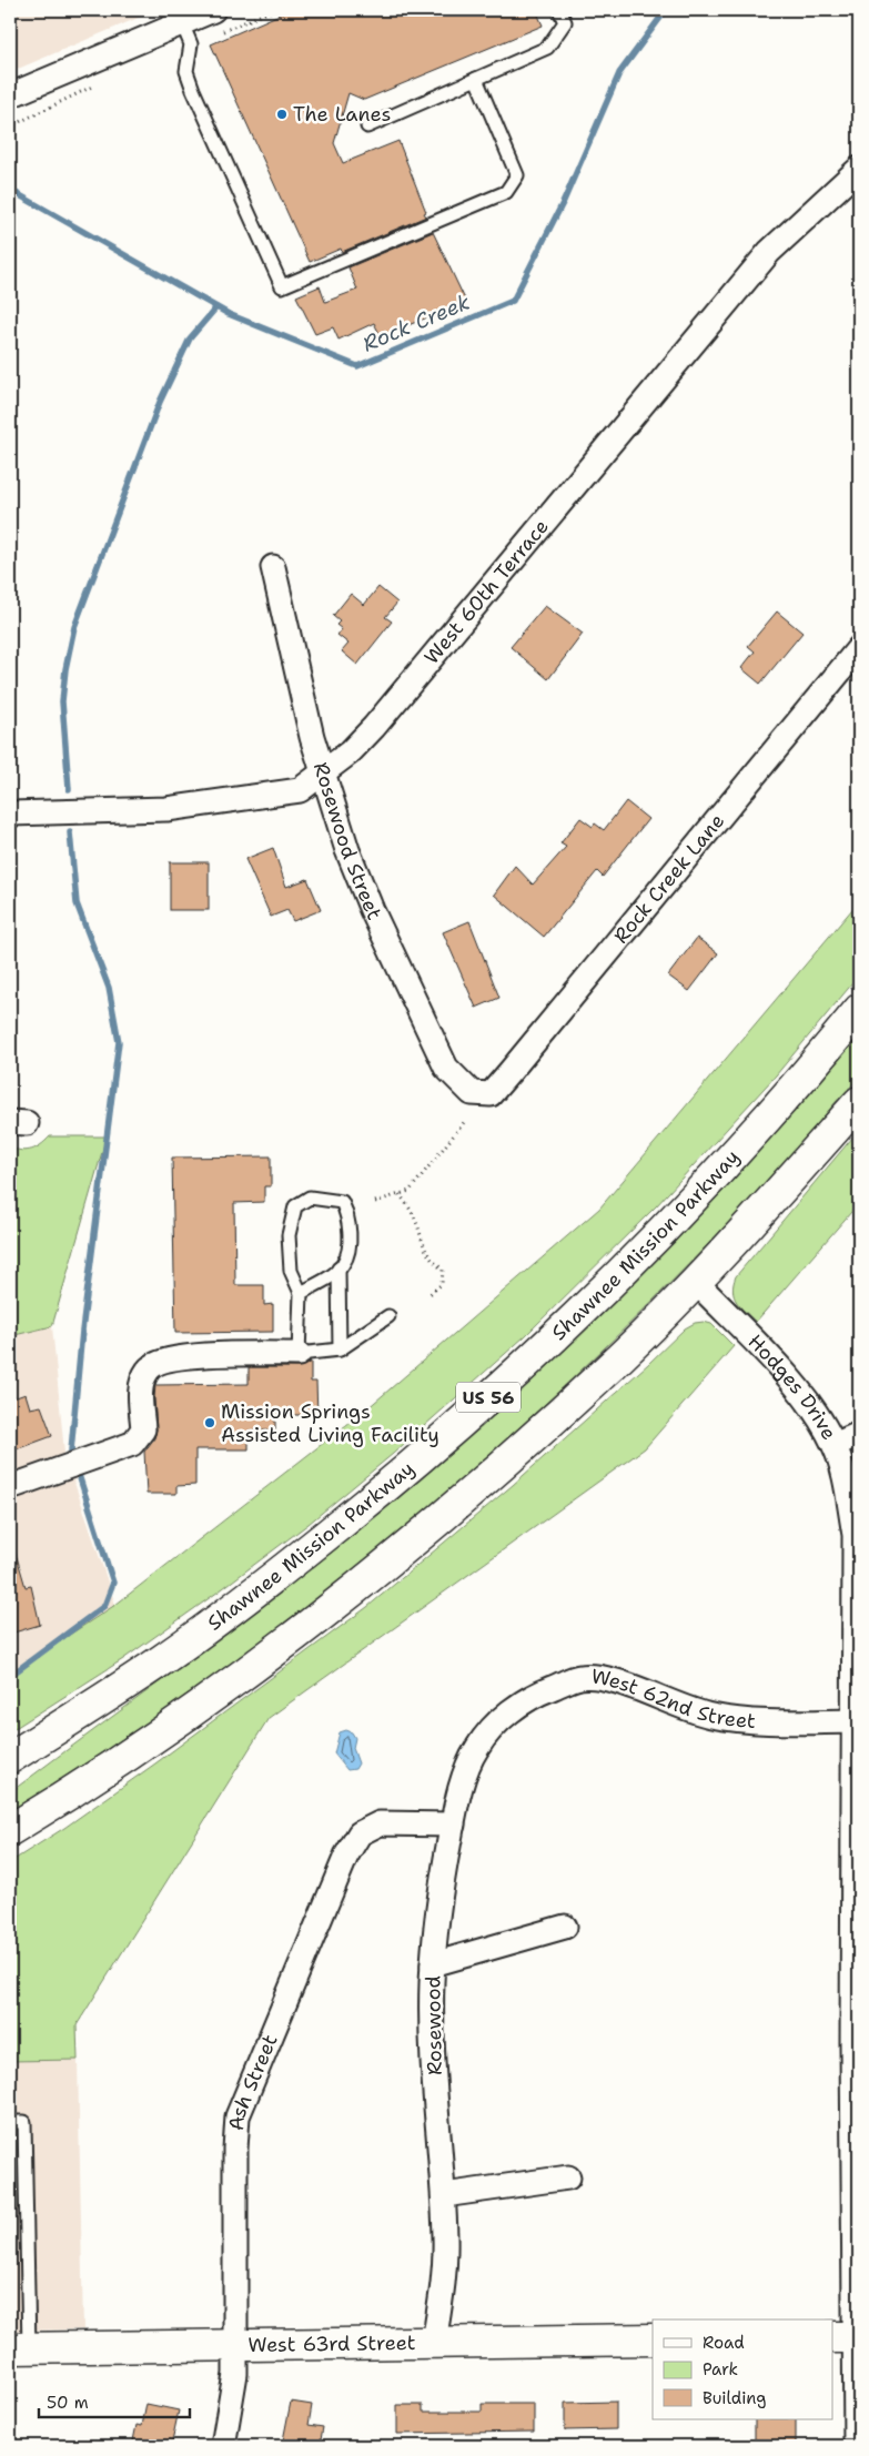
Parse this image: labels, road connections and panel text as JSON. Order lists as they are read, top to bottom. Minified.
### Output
{"streets":{"main road":["Shawnee Mission Parkway","US 56","West 63rd Street"],"street":["West 60th Terrace","Rosewood Street","Rock Creek Lane","Hodges Drive","West 62nd Street","Rosewood","Ash Street"]},"crossings":[["West 60th Terrace","Rosewood Street"],["Rosewood Street","Rock Creek Lane"],["Hodges Drive","US 56"],["Hodges Drive","West 62nd Street"],["West 62nd Street","Rosewood"],["Rosewood","Ash Street"],["Rosewood","West 63rd Street"],["Ash Street","West 63rd Street"]],"water":["Rock Creek"],"places":["The Lanes","Mission Springs Assisted Living Facility"],"legend":["Road","Park","Building"],"scale_bar":"50 m"}
